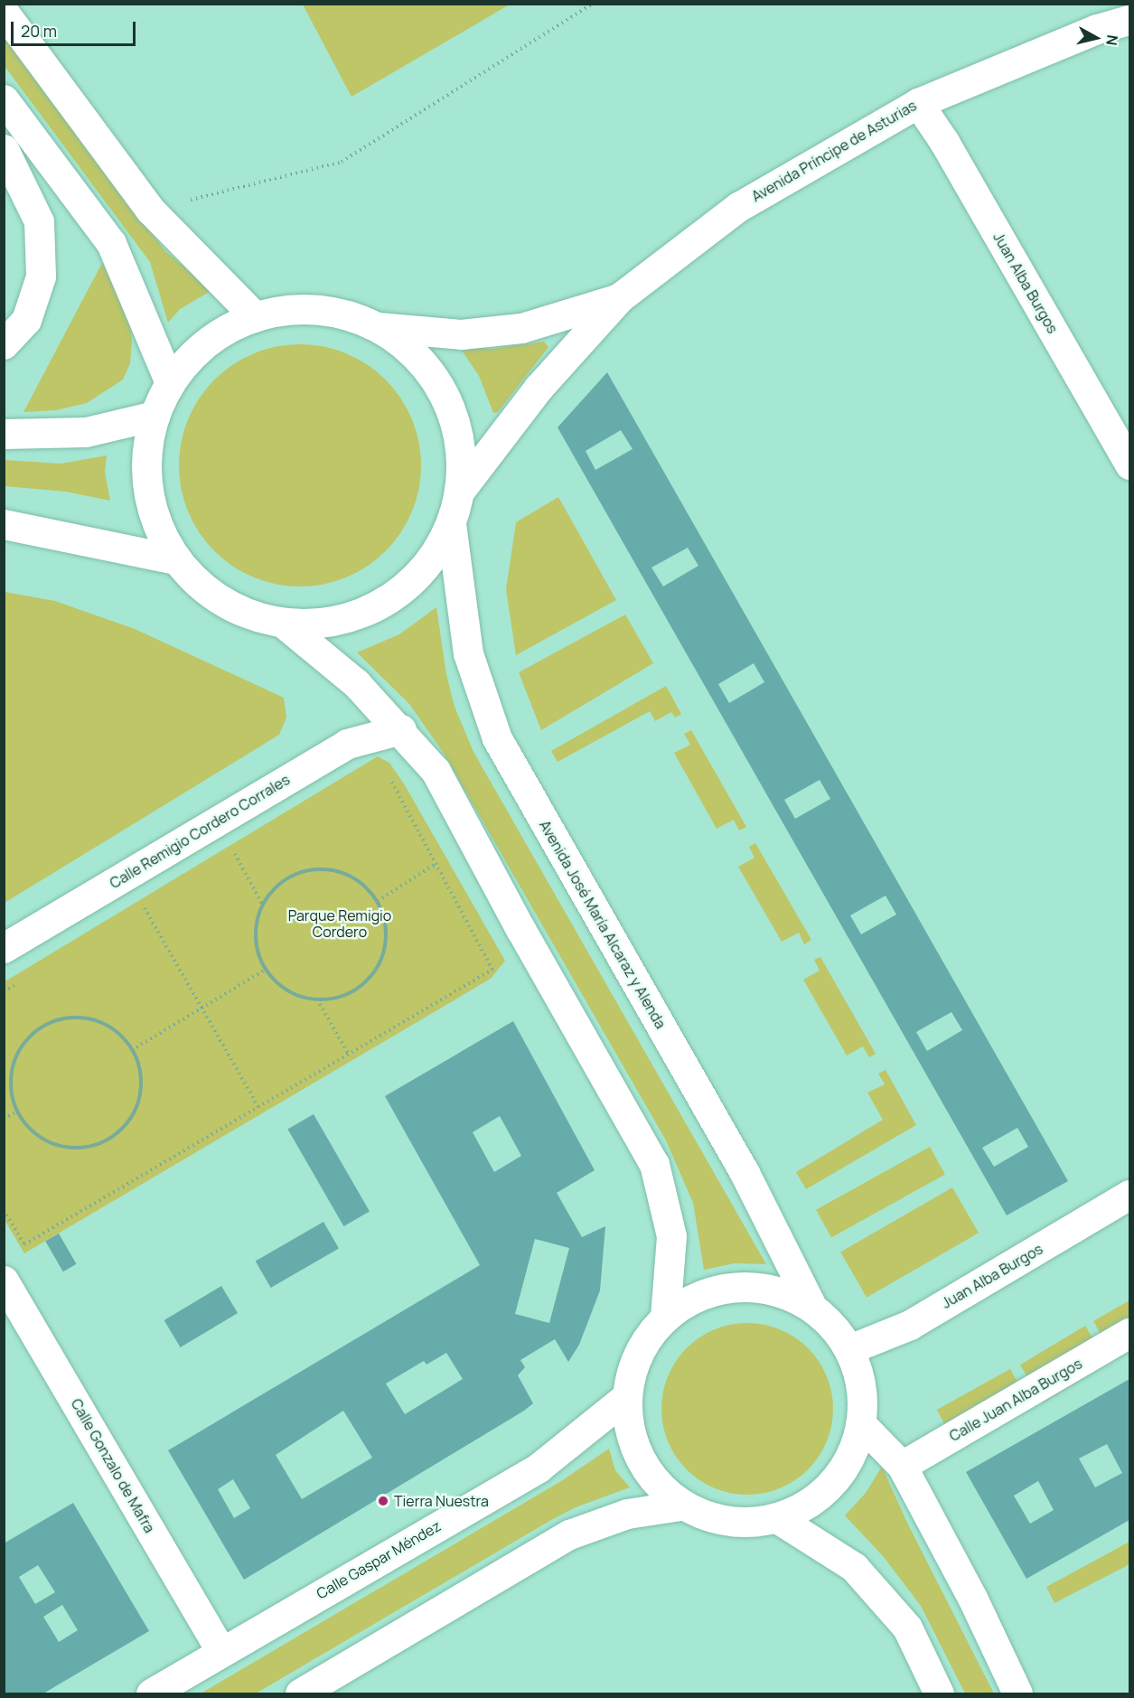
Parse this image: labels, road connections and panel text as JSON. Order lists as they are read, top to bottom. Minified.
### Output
{"streets":{"street":["Avenida Príncipe de Asturias","Juan Alba Burgos","Calle Remigio Cordero Corrales","Avenida José María Alcaraz y Alenda","Calle Juan Alba Burgos","Calle Gonzalo de Mafra","Calle Gaspar Méndez"]},"crossings":[["Avenida Príncipe de Asturias","Juan Alba Burgos"],["Calle Gonzalo de Mafra","Calle Gaspar Méndez"]],"parks":["Parque Remigio Cordero"],"places":["Tierra Nuestra"],"scale_bar":"20 m","north":"right"}
